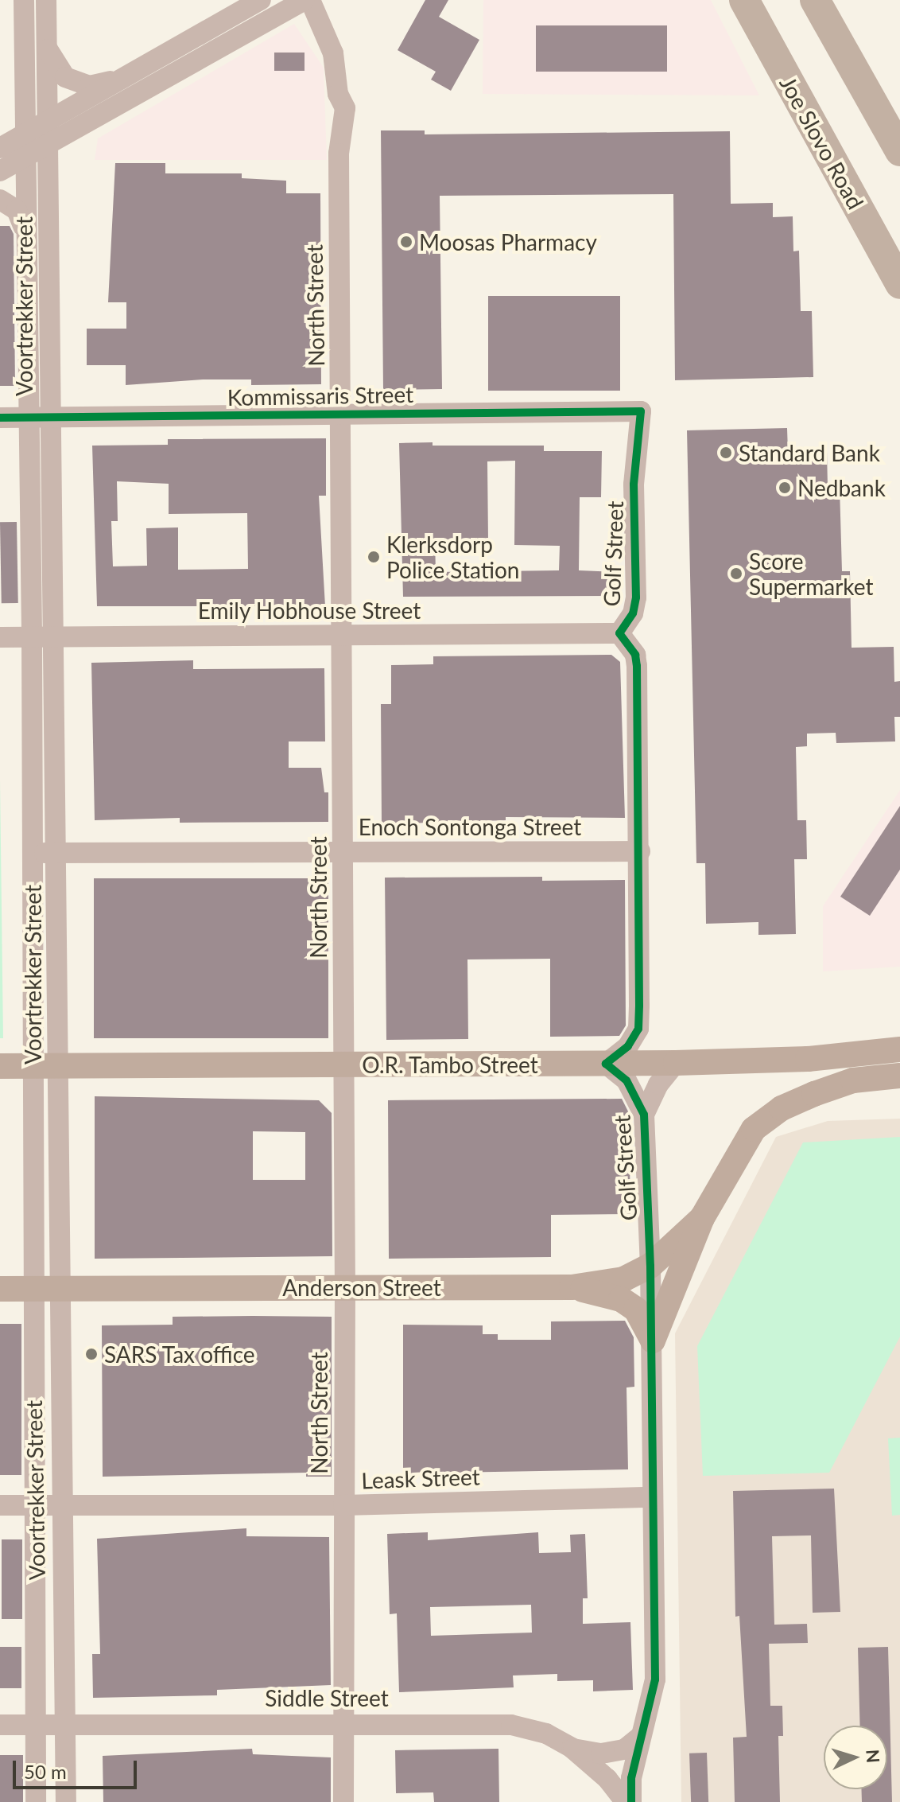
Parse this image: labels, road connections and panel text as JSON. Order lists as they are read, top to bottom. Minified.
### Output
{"streets":{"highway":["Joe Slovo Road"],"main road":["O.R. Tambo Street","Anderson Street"],"street":["North Street","Voortrekker Street","Kommissaris Street","Golf Street","Emily Hobhouse Street","Enoch Sontonga Street","Leask Street","Siddle Street"]},"crossings":[["North Street","Kommissaris Street"],["North Street","Emily Hobhouse Street"],["North Street","Enoch Sontonga Street"],["North Street","O.R. Tambo Street"],["North Street","Anderson Street"],["North Street","Leask Street"],["North Street","Siddle Street"],["Voortrekker Street","Kommissaris Street"],["Voortrekker Street","Emily Hobhouse Street"],["Voortrekker Street","Enoch Sontonga Street"],["Voortrekker Street","O.R. Tambo Street"],["Voortrekker Street","Anderson Street"],["Voortrekker Street","Leask Street"],["Voortrekker Street","Siddle Street"],["Kommissaris Street","Golf Street"],["Golf Street","Emily Hobhouse Street"],["Golf Street","Enoch Sontonga Street"],["Golf Street","O.R. Tambo Street"],["Golf Street","Anderson Street"],["Golf Street","Leask Street"]],"places":["Moosas Pharmacy","Standard Bank","Nedbank","Klerksdorp Police Station","Score Supermarket","SARS Tax office"],"scale_bar":"50 m","north":"right"}
